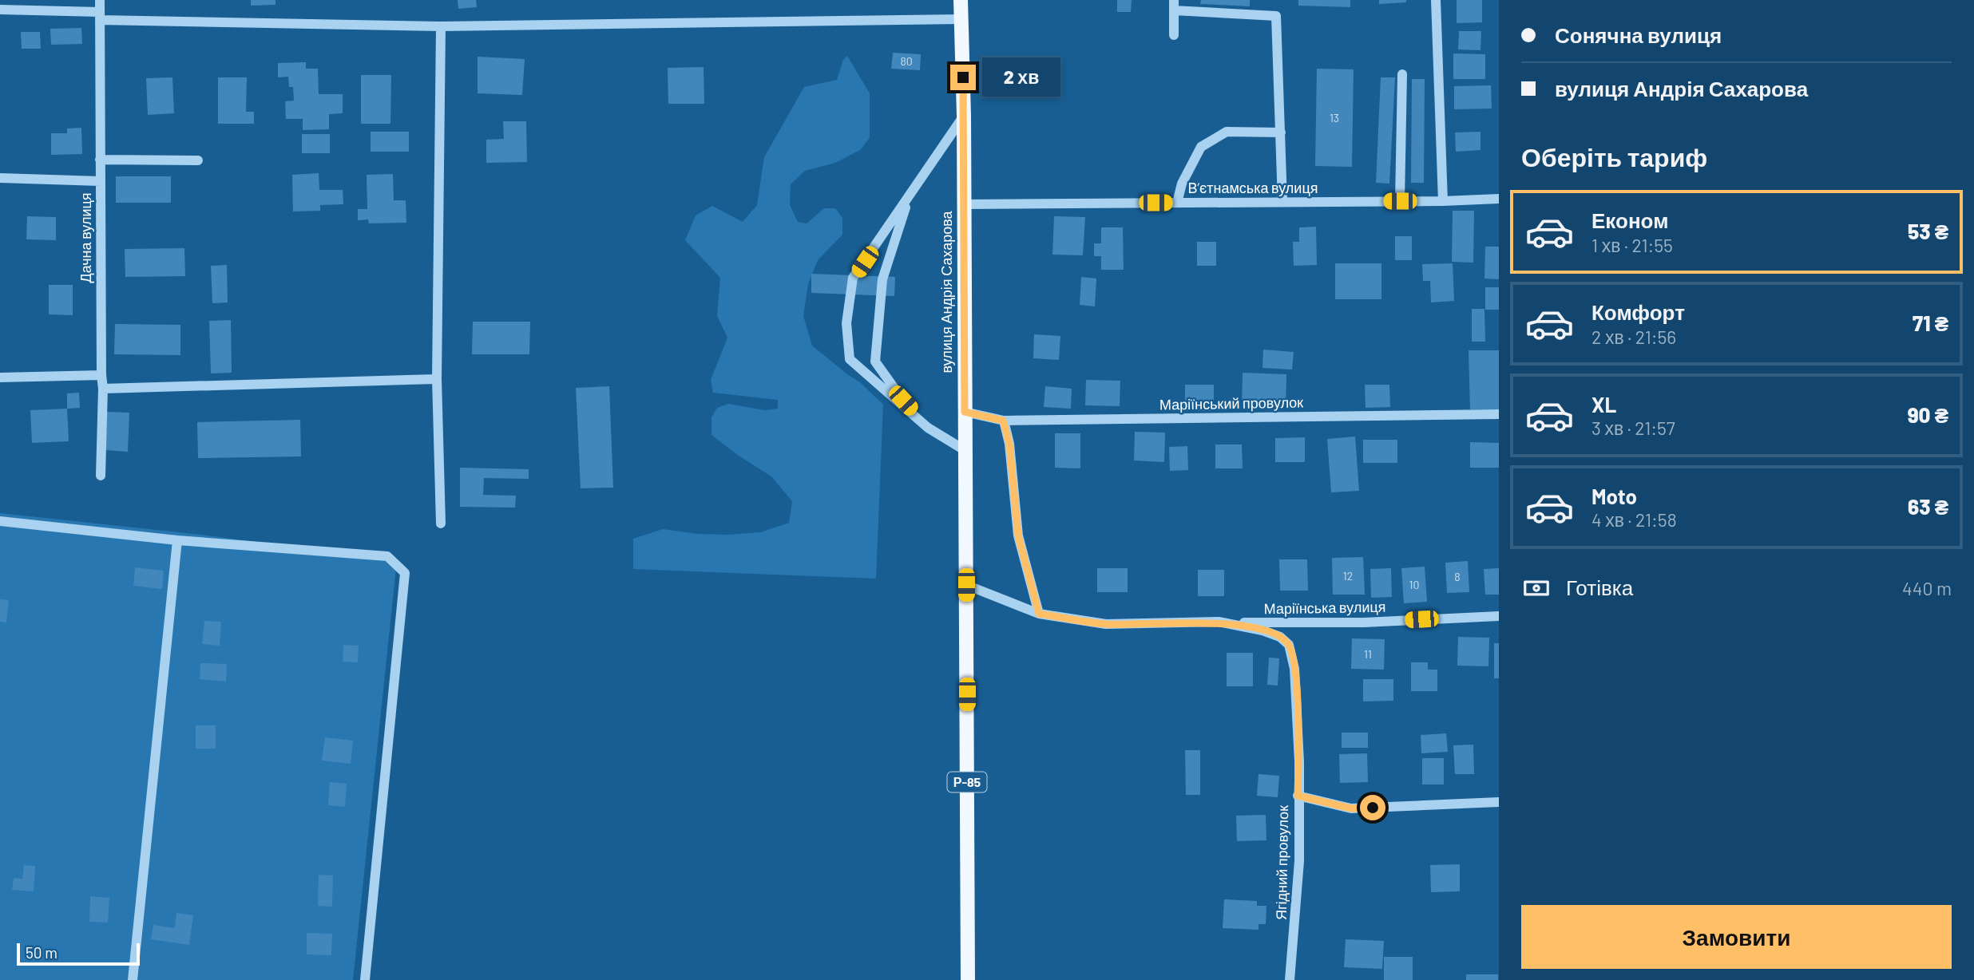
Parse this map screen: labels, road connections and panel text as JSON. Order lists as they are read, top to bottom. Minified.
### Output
{"streets":{"main road":["вулиця Андрія Сахарова","Р-85"],"street":["Вʼєтнамська вулиця","Дачна вулиця","Маріїнський провулок","Маріїнська вулиця","Ягідний провулок"]},"crossings":[["Вʼєтнамська вулиця","вулиця Андрія Сахарова"],["вулиця Андрія Сахарова","Маріїнський провулок"],["вулиця Андрія Сахарова","Р-85"],["вулиця Андрія Сахарова","Ягідний провулок"],["Маріїнська вулиця","Ягідний провулок"],["Р-85","Ягідний провулок"]],"house_numbers":["80","13","12","8","10","11"],"scale_bar":"50 m","page":{"banner":["Сонячна вулиця","вулиця Андрія Сахарова"],"bubble":"2 хв","heading":"Оберіть тариф","list":[{"name":"Економ","note":"1 хв · 21:55","value":"53 ₴"},{"name":"Комфорт","note":"2 хв · 21:56","value":"71 ₴"},{"name":"XL","note":"3 хв · 21:57","value":"90 ₴"},{"name":"Moto","note":"4 хв · 21:58","value":"63 ₴"}],"pay":["Готівка","440 m"],"buttons":"Замовити","scale":"50 m"}}
